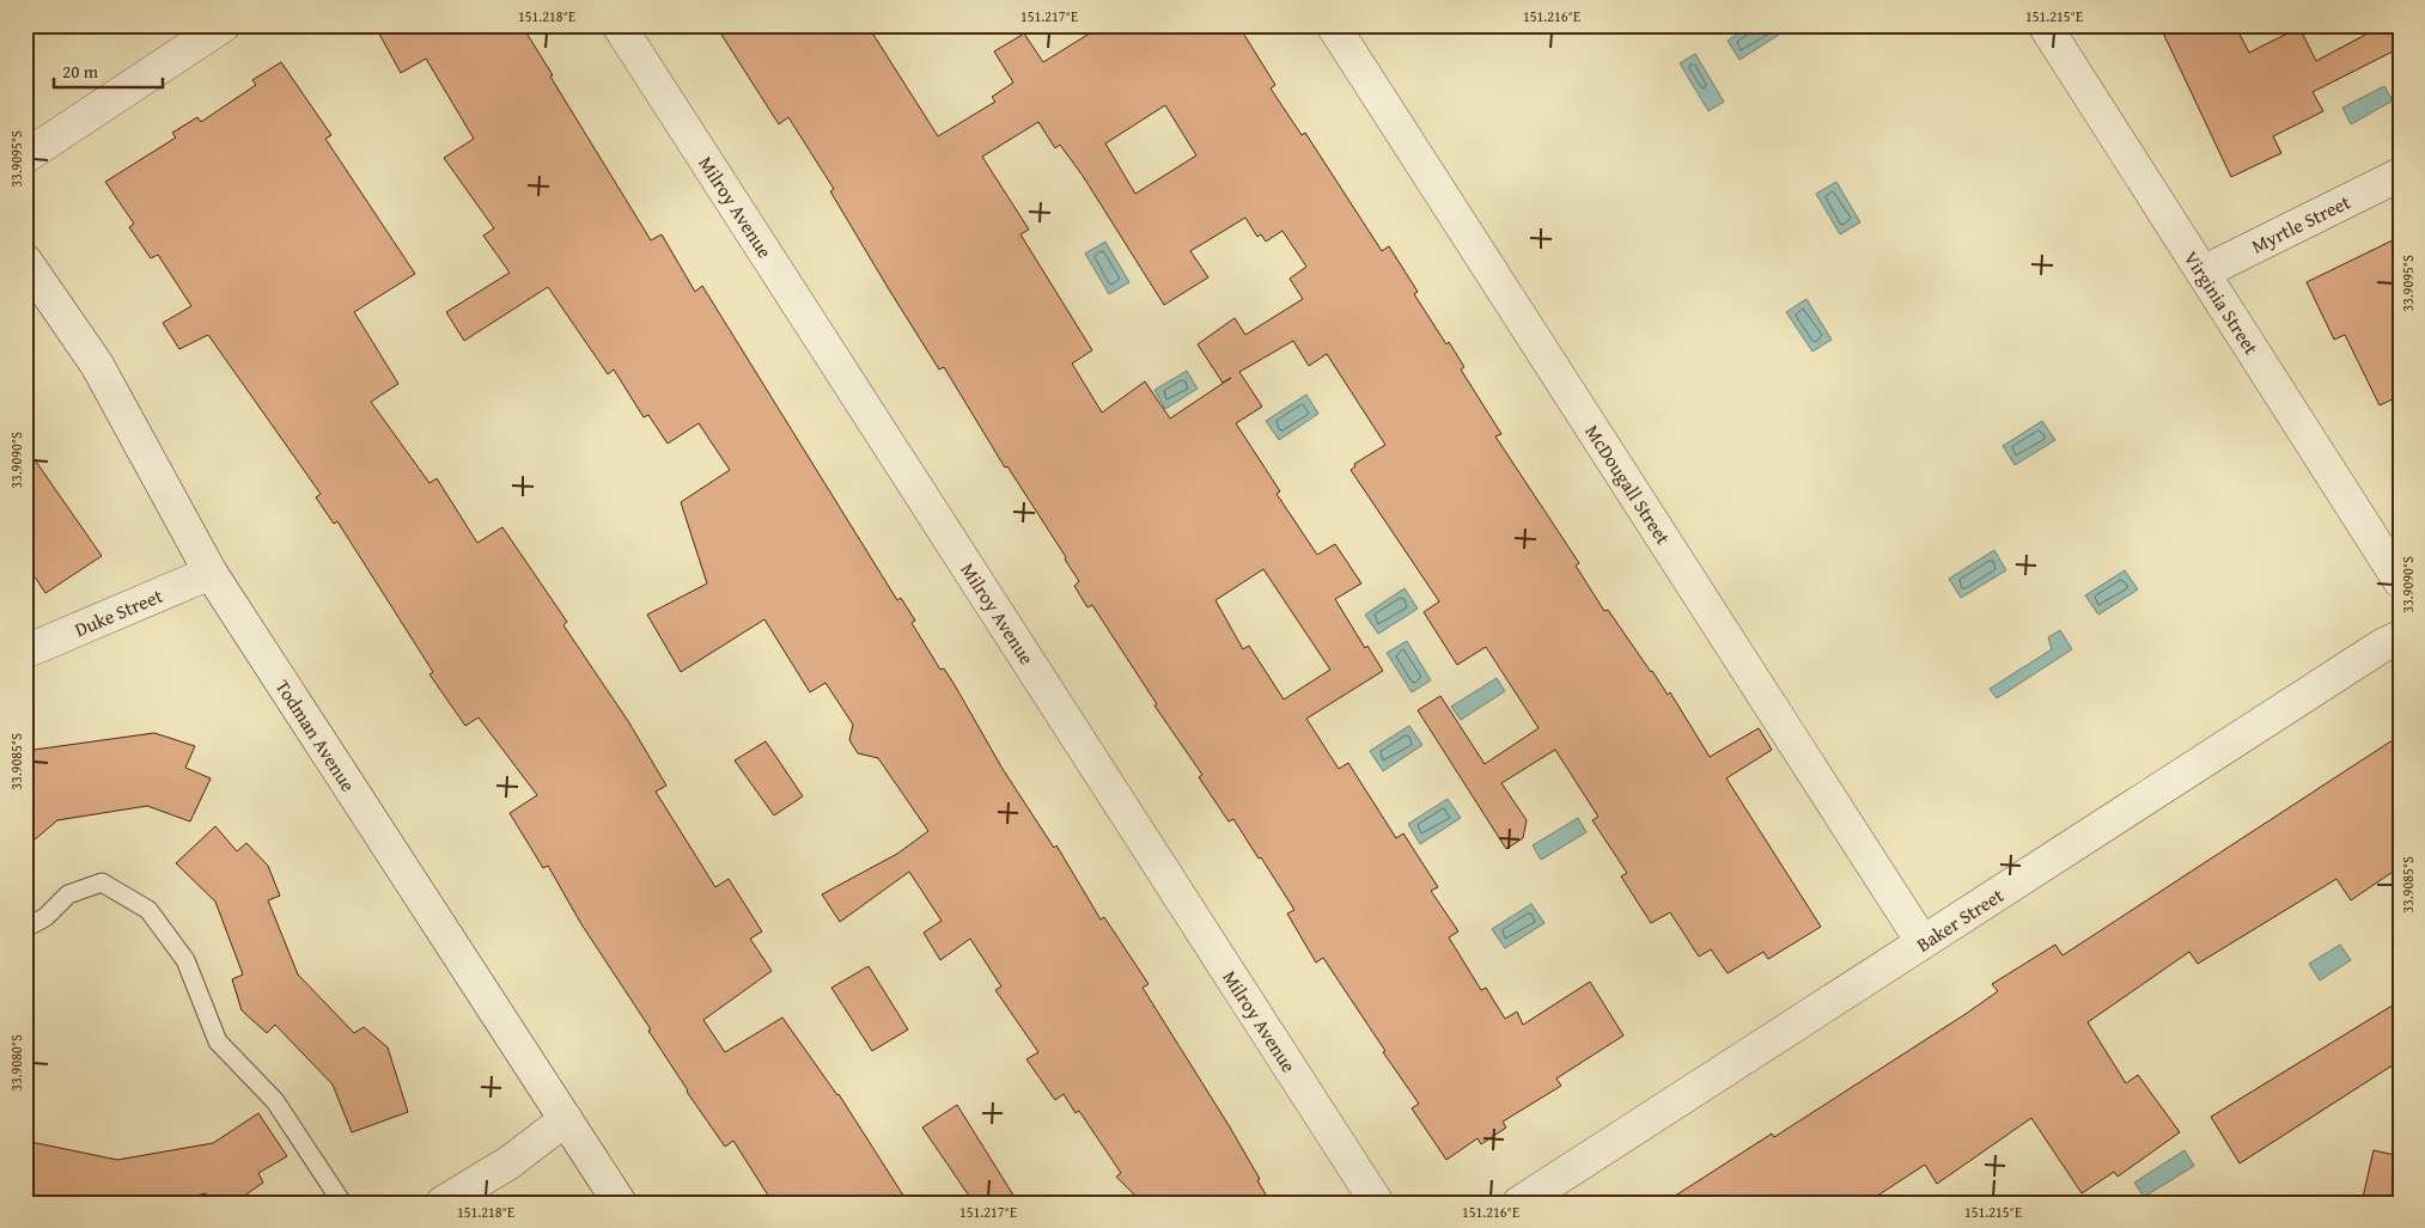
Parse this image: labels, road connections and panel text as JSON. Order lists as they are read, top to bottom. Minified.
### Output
{"streets":{"street":["Milroy Avenue","Myrtle Street","Virginia Street","McDougall Street","Duke Street","Todman Avenue","Baker Street"]},"crossings":[["Myrtle Street","Virginia Street"],["McDougall Street","Baker Street"],["Duke Street","Todman Avenue"]],"scale_bar":"20 m","coordinates":["151.218°E","151.217°E","151.216°E","151.215°E","33.9095°S","33.9090°S","33.9085°S","33.9080°S"]}
